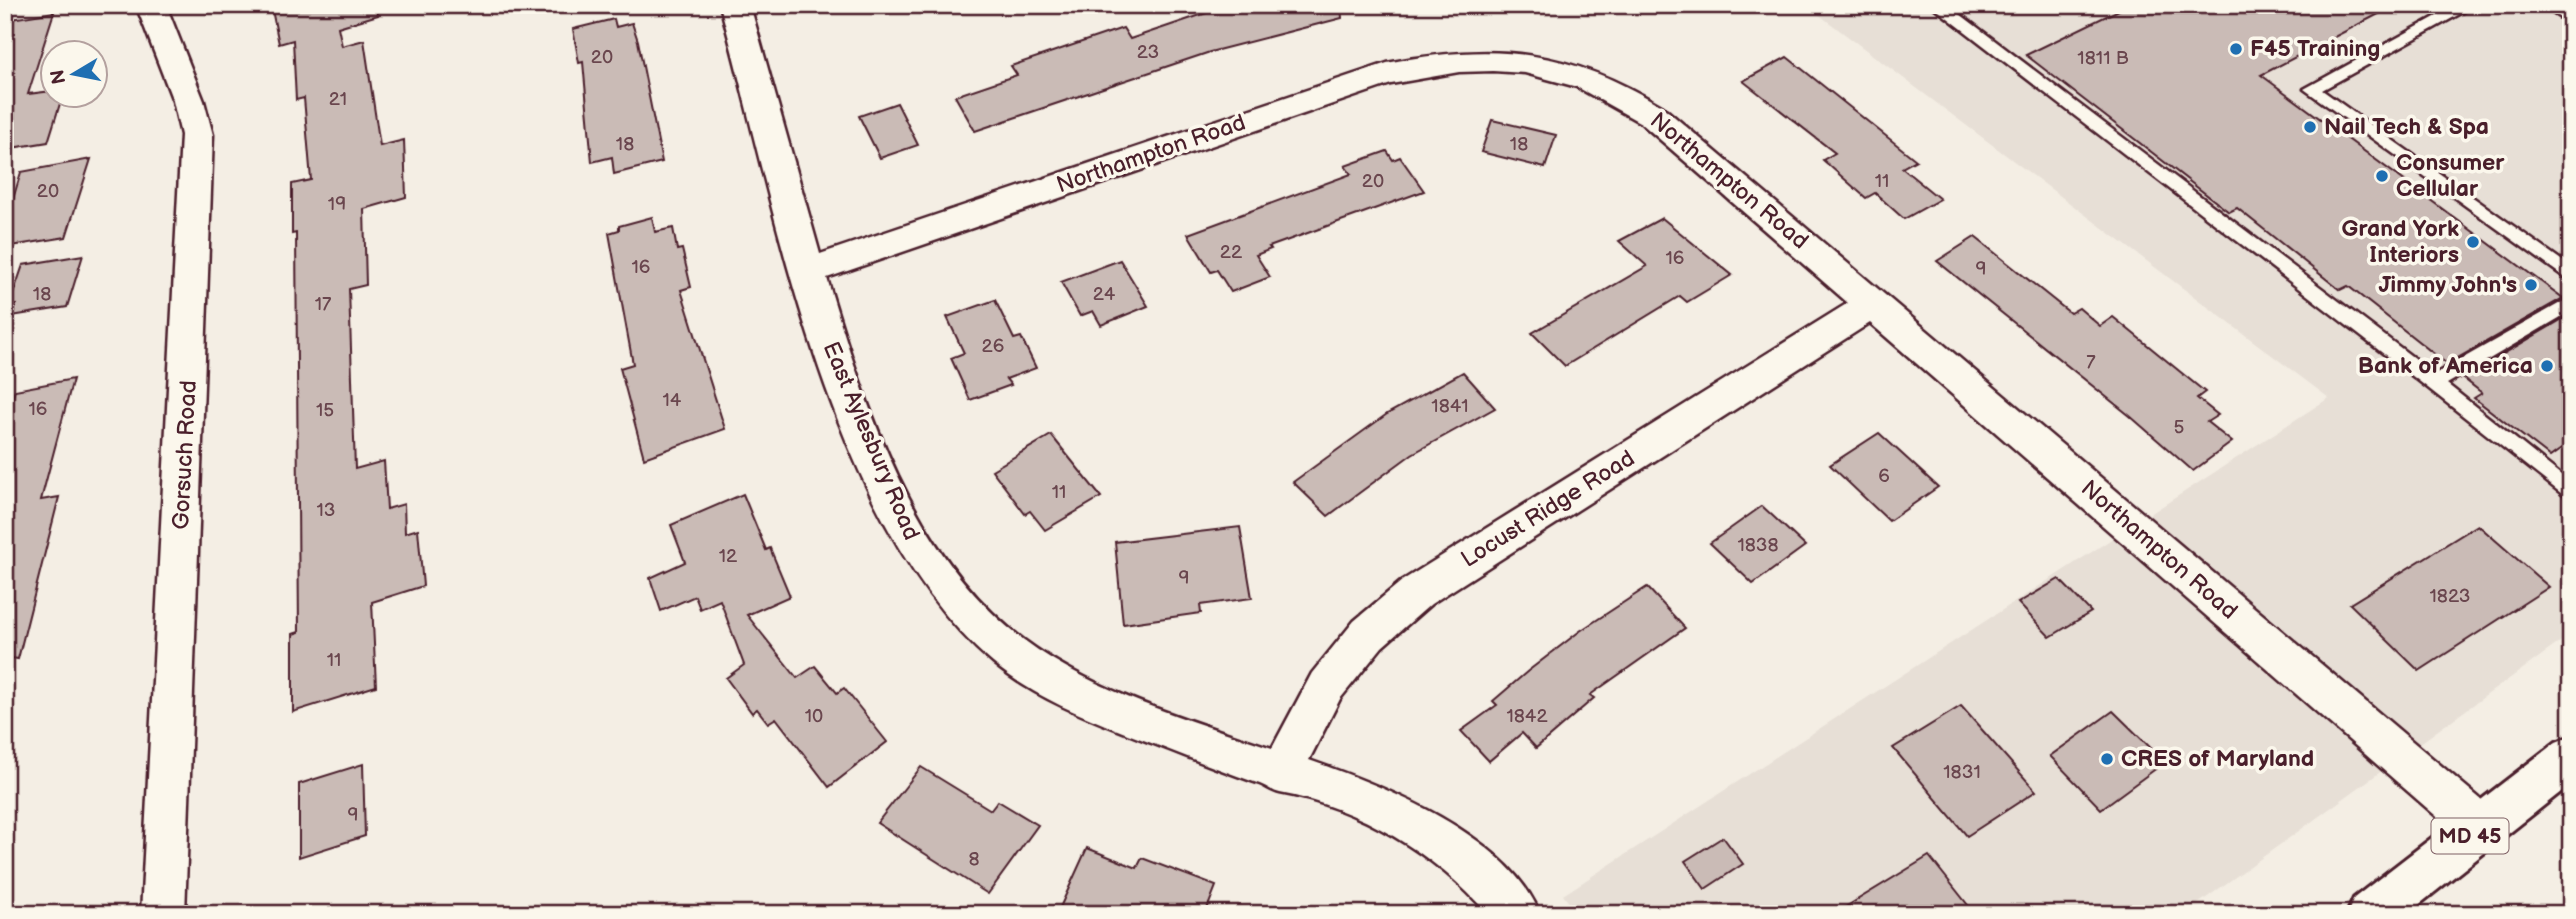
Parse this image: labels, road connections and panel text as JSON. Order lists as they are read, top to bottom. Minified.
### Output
{"streets":{"main road":["MD 45"],"street":["Northampton Road","East Aylesbury Road","Gorsuch Road","Locust Ridge Road"]},"crossings":[["Northampton Road","East Aylesbury Road"],["Northampton Road","Locust Ridge Road"],["Northampton Road","MD 45"],["East Aylesbury Road","Locust Ridge Road"]],"places":["F45 Training","Nail Tech & Spa","Consumer Cellular","Grand York Interiors","Jimmy John's","Bank of America","CRES of Maryland"],"house_numbers":["23","20","1811 B","21","18","18","20","11","20","19","22","16","16","9","18","24","17","26","7","14","1841","16","15","5","6","11","13","1838","12","9","1823","11","10","1842","1831","9","8"],"north":"left"}
